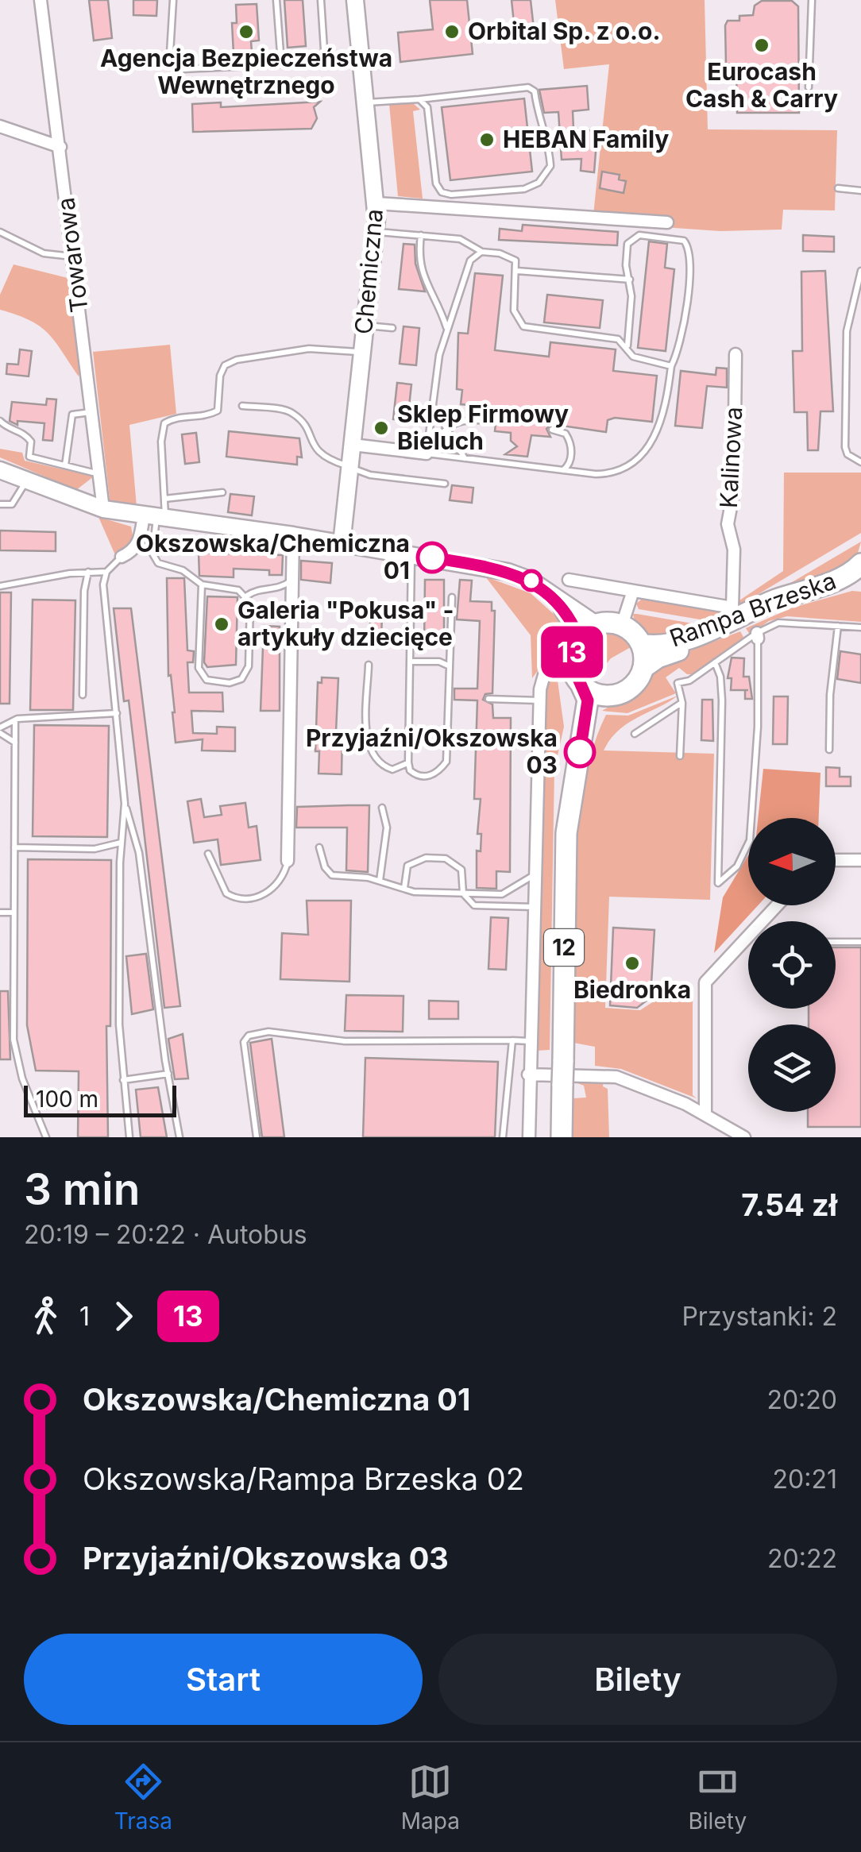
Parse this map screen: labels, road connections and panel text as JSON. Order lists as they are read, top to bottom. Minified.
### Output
{"streets":{"highway":["Rampa Brzeska","12"],"main road":["Chemiczna"],"street":["Towarowa","Kalinowa"]},"crossings":[["Rampa Brzeska","12"]],"places":["Agencja Bezpieczeństwa Wewnętrznego","Orbital Sp. z o.o.","Eurocash Cash & Carry","HEBAN Family","Sklep Firmowy Bieluch","Okszowska/Chemiczna 01","Galeria \"Pokusa\" - artykuły dziecięce","Przyjaźni/Okszowska 03","Biedronka"],"lines":["bus line 13"],"scale_bar":"100 m","north":"left","page":{"on_map":"13","scale":"100 m","heading":["3 min","20:19 – 20:22 · Autobus","7.54 zł"],"legs":["1","13","Przystanki: 2"],"list":[{"name":"Okszowska/Chemiczna 01","value":"20:20"},{"name":"Okszowska/Rampa Brzeska 02","value":"20:21"},{"name":"Przyjaźni/Okszowska 03","value":"20:22"}],"buttons":["Start","Bilety"],"tabs":["Trasa","Mapa","Bilety"]}}
